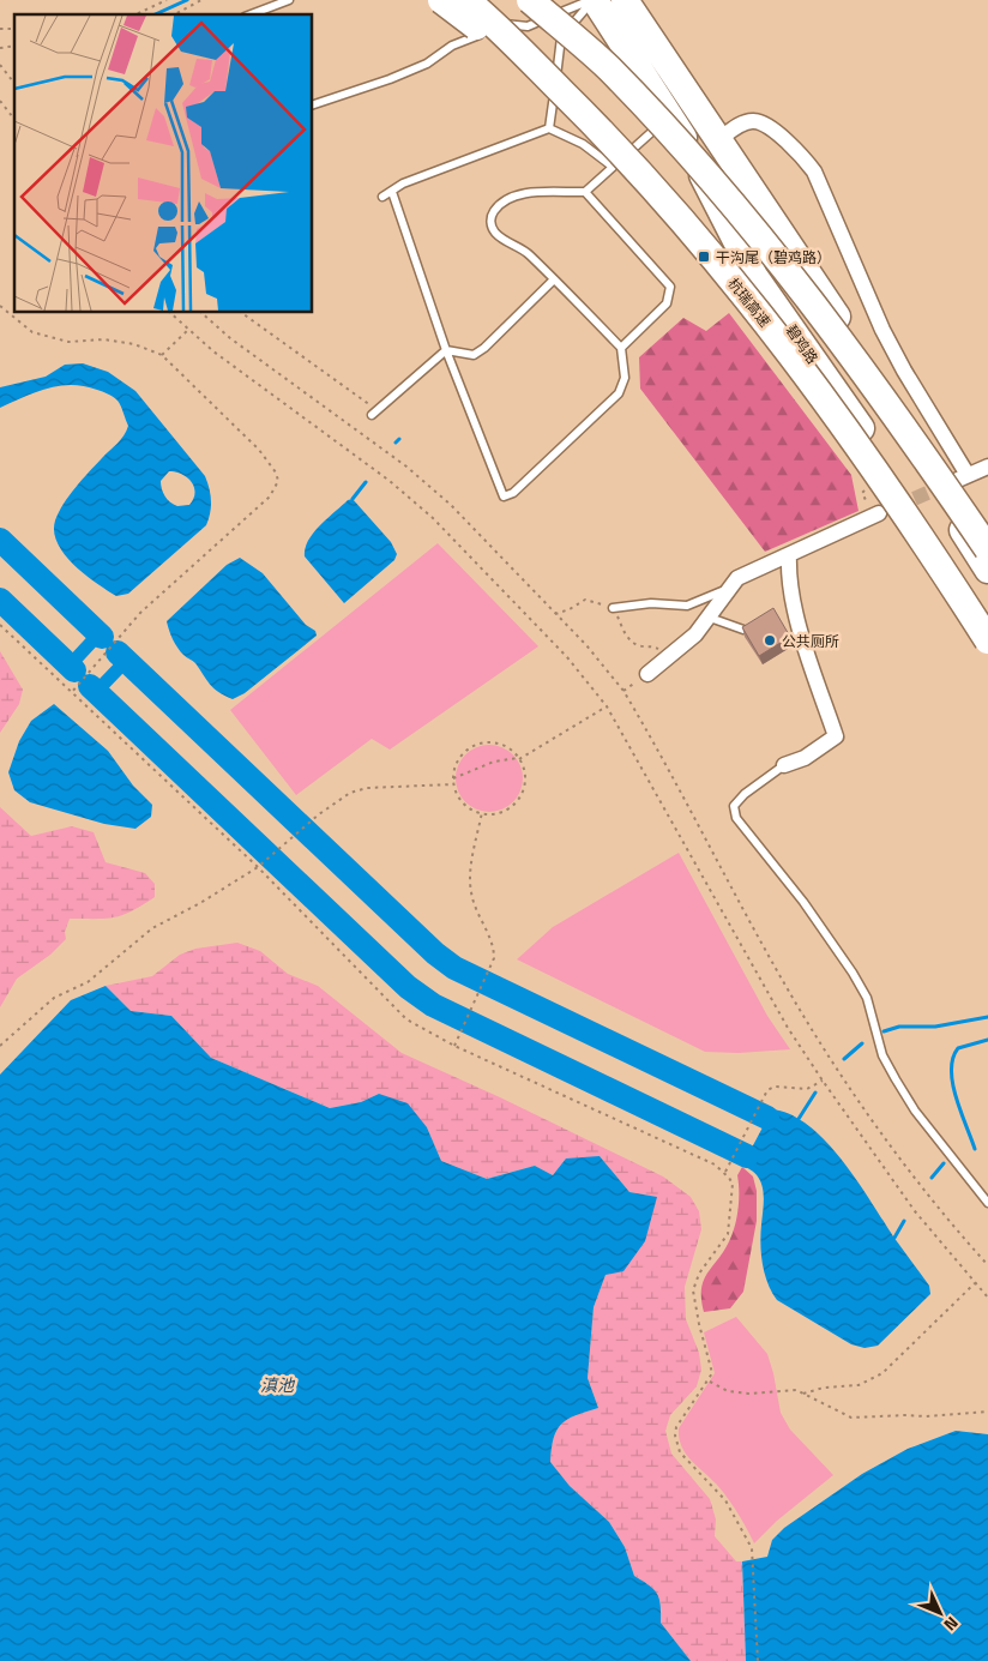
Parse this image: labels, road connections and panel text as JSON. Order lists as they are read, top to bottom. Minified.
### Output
{"streets":{"highway":["杭瑞高速","碧鸡路"]},"water":["滇池"],"places":{"transit":["干沟尾（碧鸡路）"],"other":["公共厕所"]},"north":"bottom right"}
